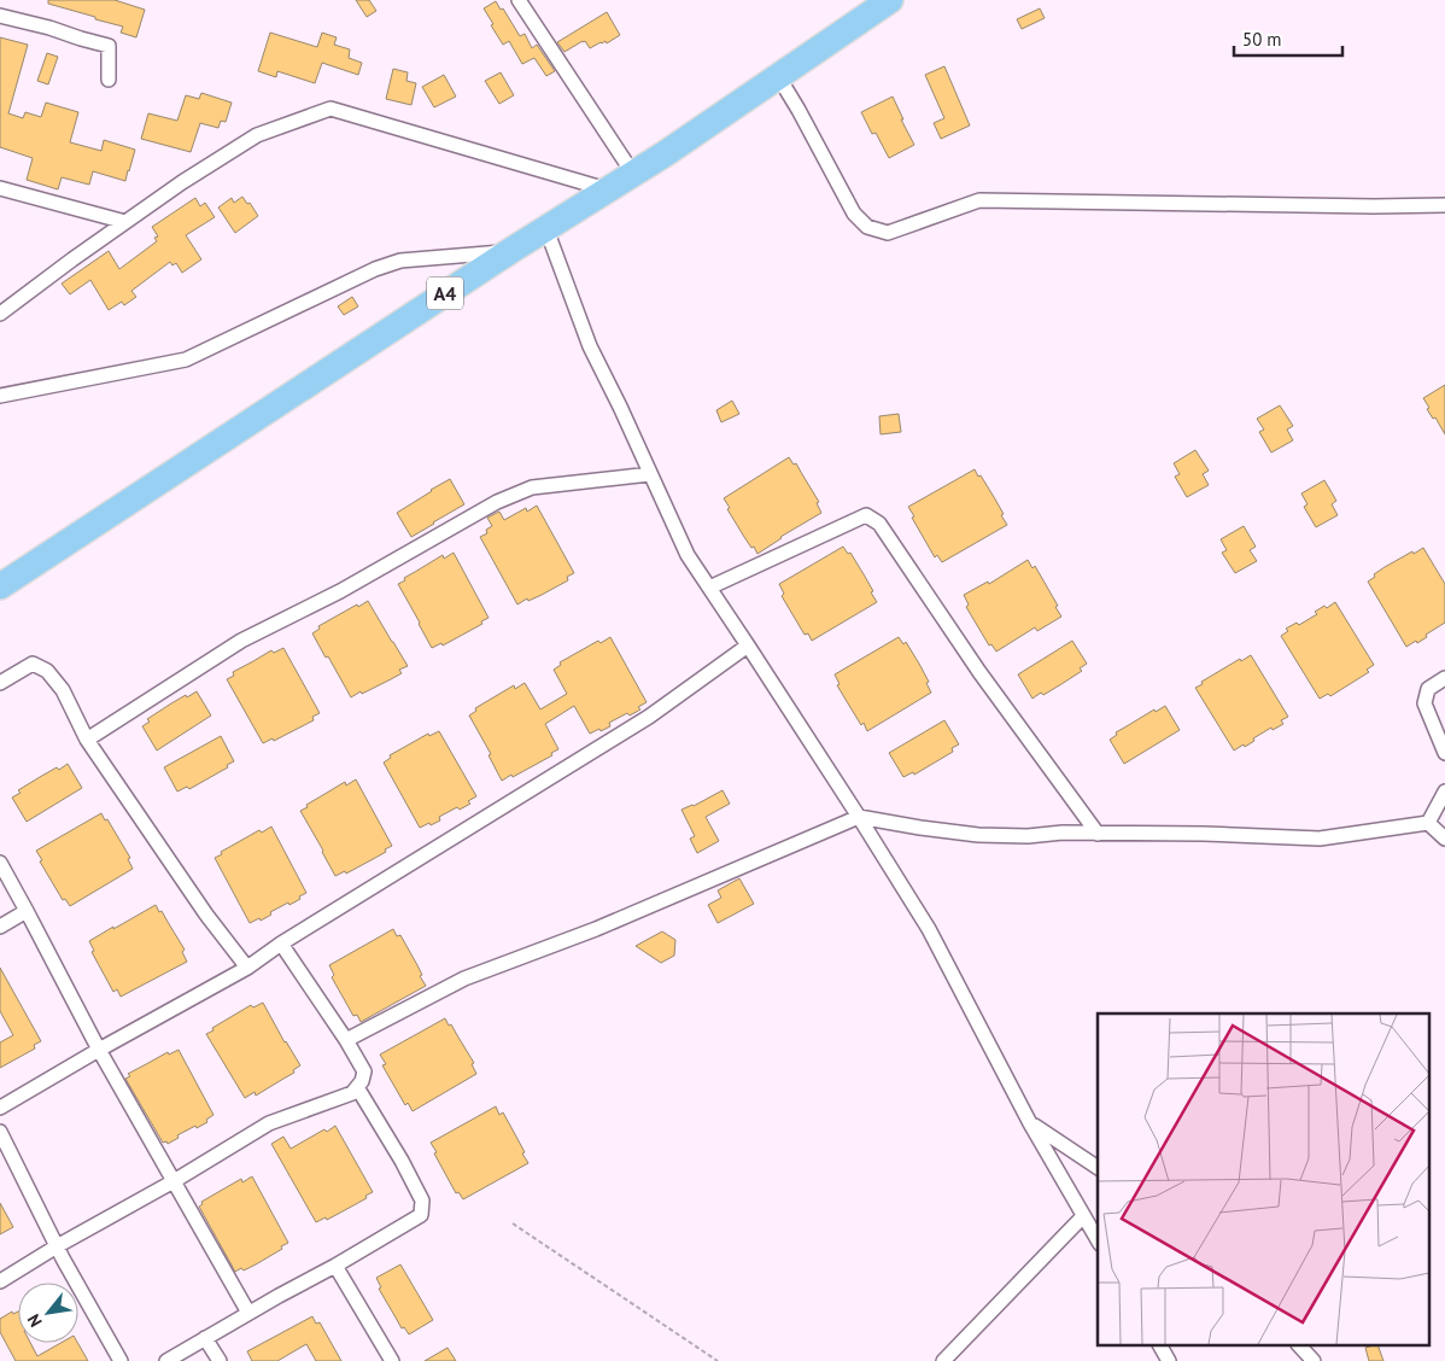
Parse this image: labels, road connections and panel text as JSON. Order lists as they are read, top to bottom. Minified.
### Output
{"streets":{"highway":["A4"]},"scale_bar":"50 m","north":"bottom left"}
